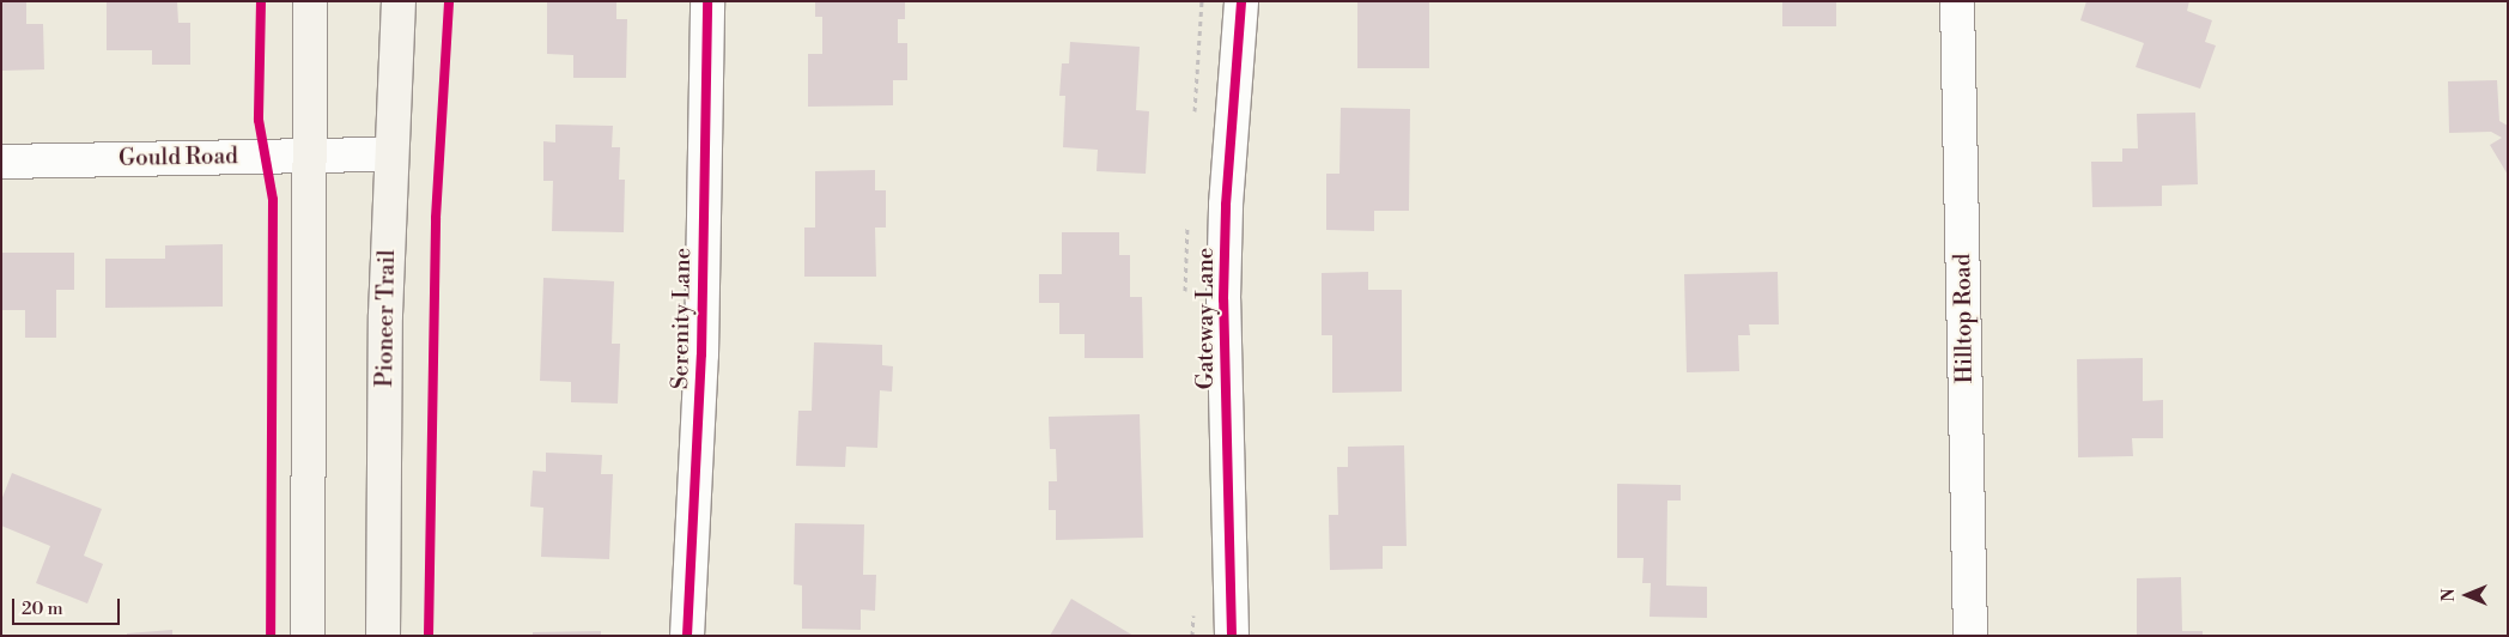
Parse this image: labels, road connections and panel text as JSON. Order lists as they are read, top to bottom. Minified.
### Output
{"streets":{"main road":["Pioneer Trail"],"street":["Gould Road","Serenity Lane","Gateway Lane","Hilltop Road"]},"crossings":[["Gould Road","Pioneer Trail"]],"scale_bar":"20 m","north":"left"}
